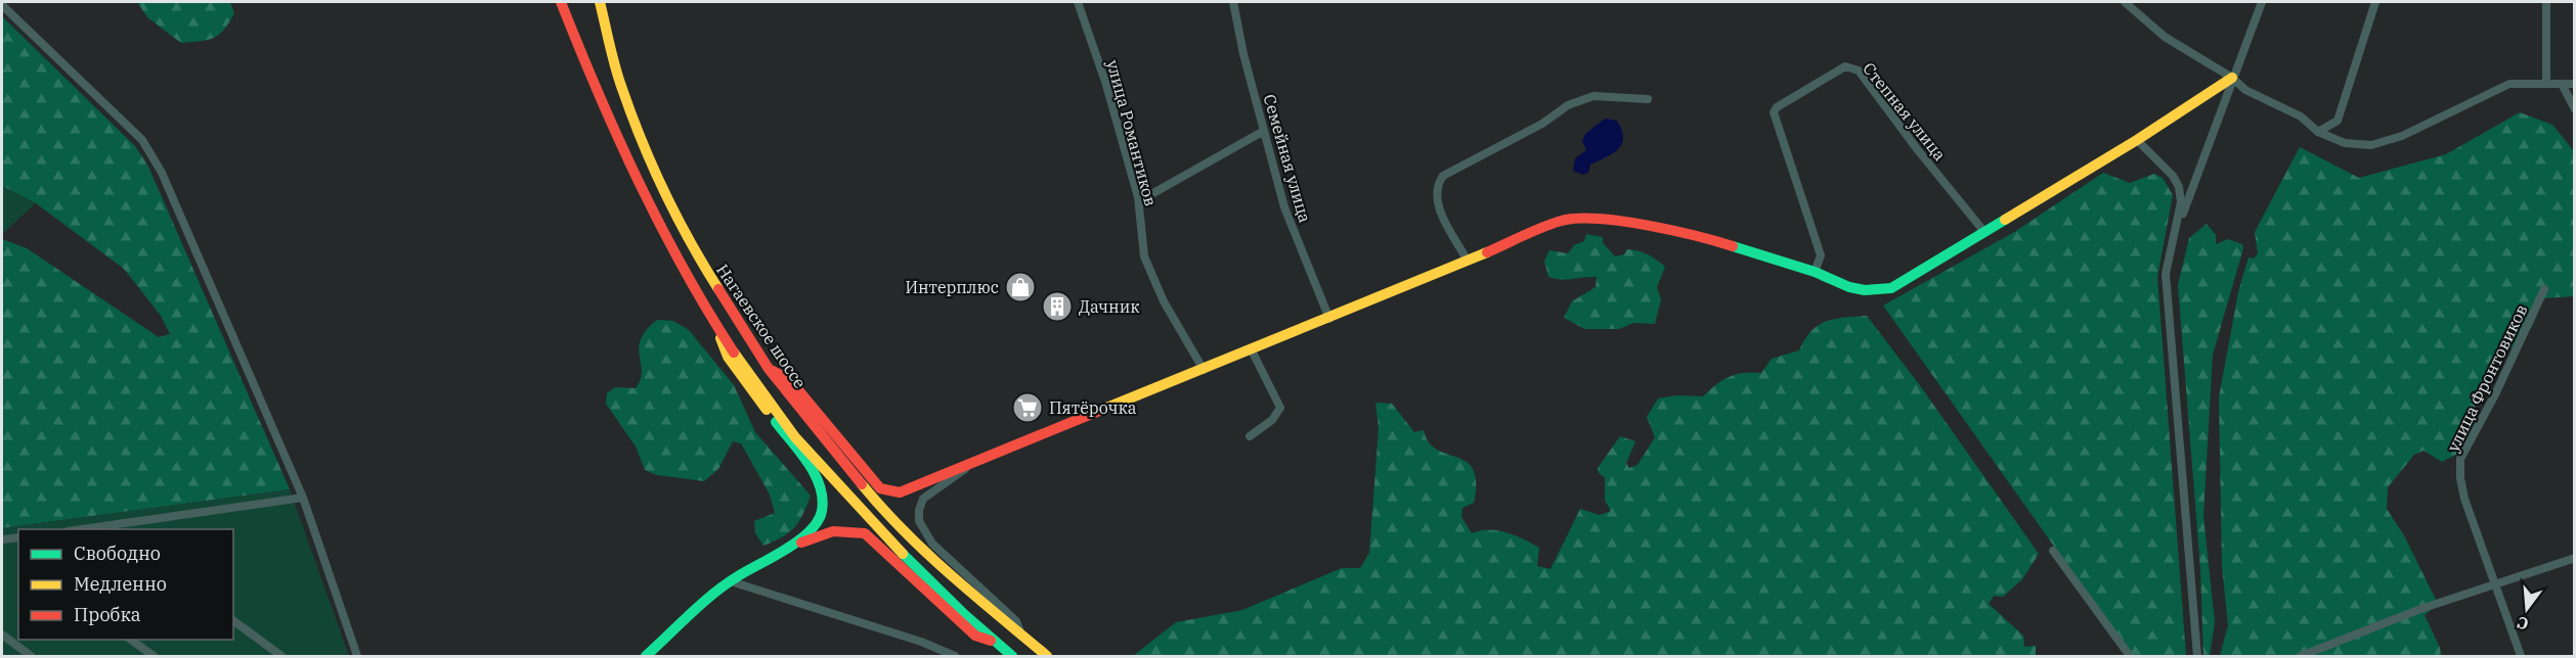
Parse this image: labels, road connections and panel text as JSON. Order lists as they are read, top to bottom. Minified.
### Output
{"streets":{"street":["Степная улица","улица Романтиков","Семейная улица","Нагаевское шоссе","улица Фронтовиков"]},"places":{"shop":["Интерплюс"],"building":["Дачник"],"supermarket":["Пятёрочка"]},"legend":["Свободно","Медленно","Пробка"],"north":"bottom"}
